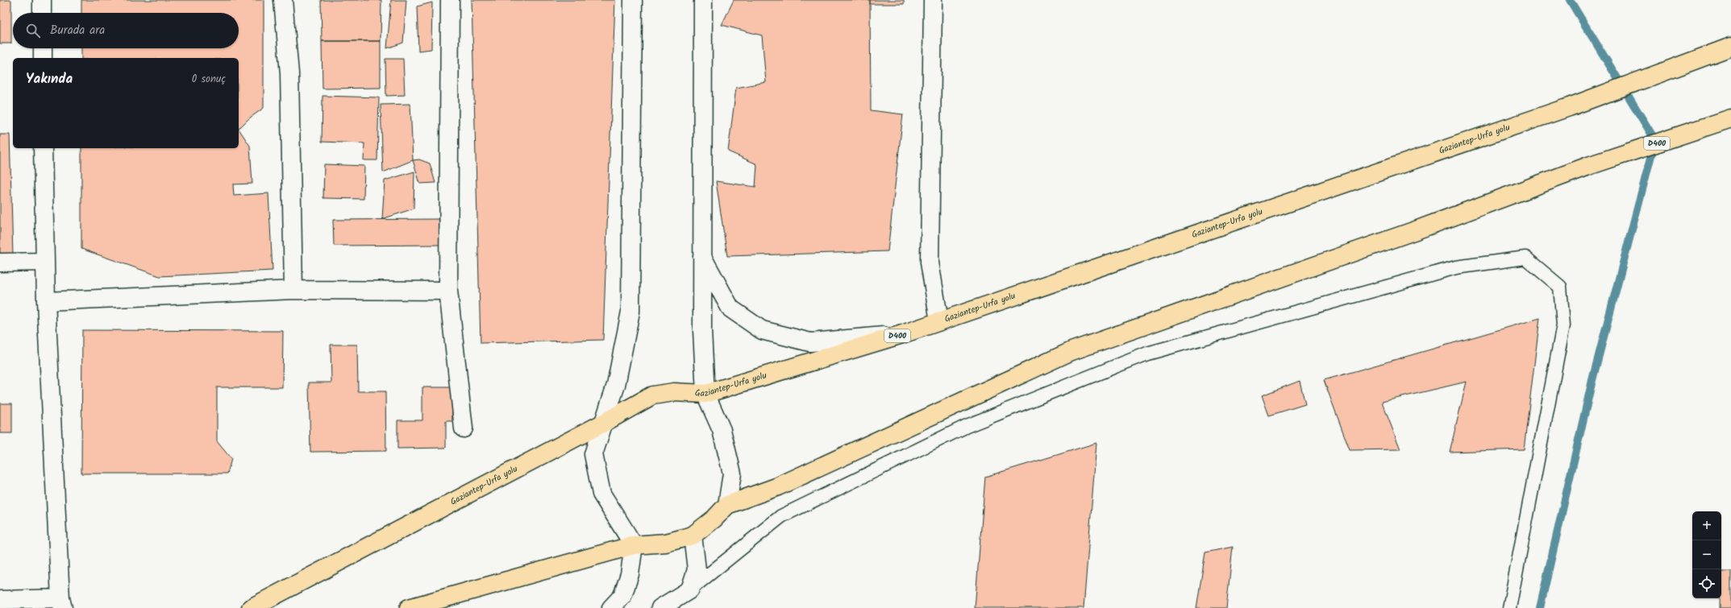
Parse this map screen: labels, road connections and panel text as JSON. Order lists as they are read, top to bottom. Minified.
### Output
{"streets":{"highway":["Gaziantep-Urfa yolu","D400"]},"page":{"search":"Burada ara","heading":["Yakında","0 sonuç"],"map_buttons":["+","−"]}}
